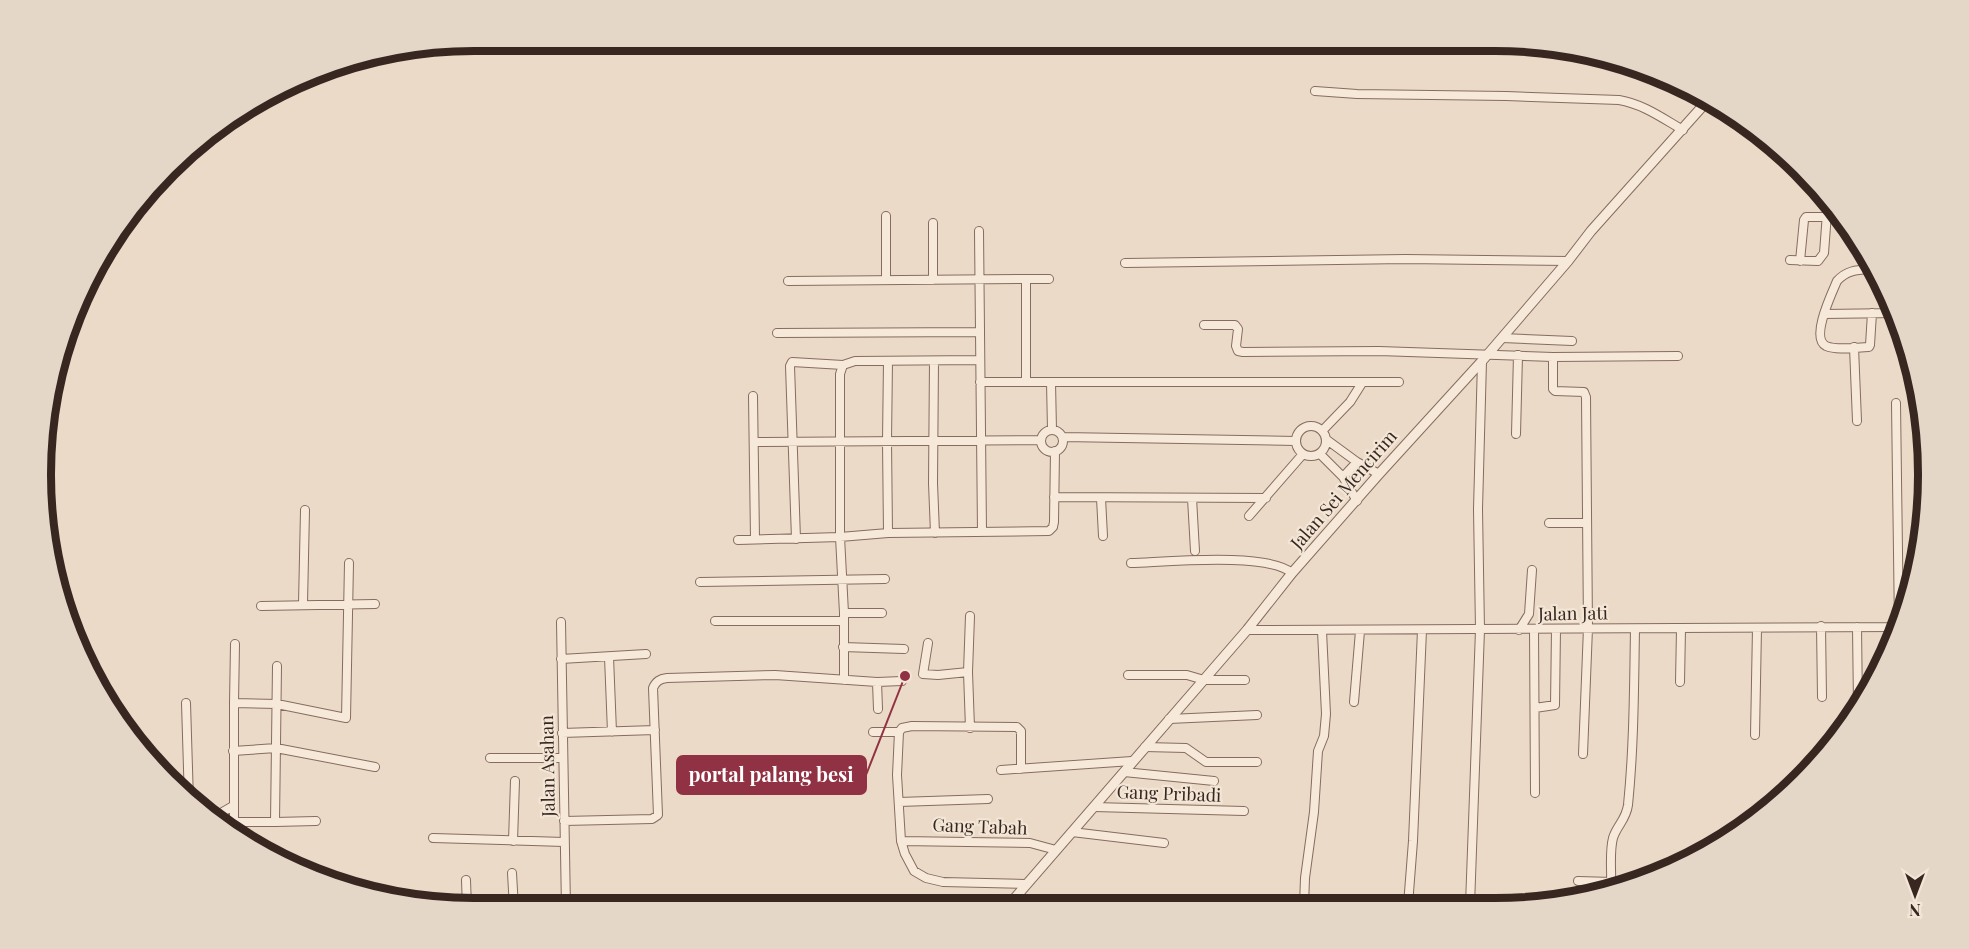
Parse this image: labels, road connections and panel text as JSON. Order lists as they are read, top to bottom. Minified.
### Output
{"streets":{"street":["Jalan Sei Mencirim","Jalan Jati","Jalan Asahan","Gang Pribadi","Gang Tabah"]},"crossings":[["Jalan Sei Mencirim","Jalan Jati"],["Jalan Sei Mencirim","Gang Pribadi"],["Jalan Sei Mencirim","Gang Tabah"]],"places":["portal palang besi"],"north":"bottom"}
